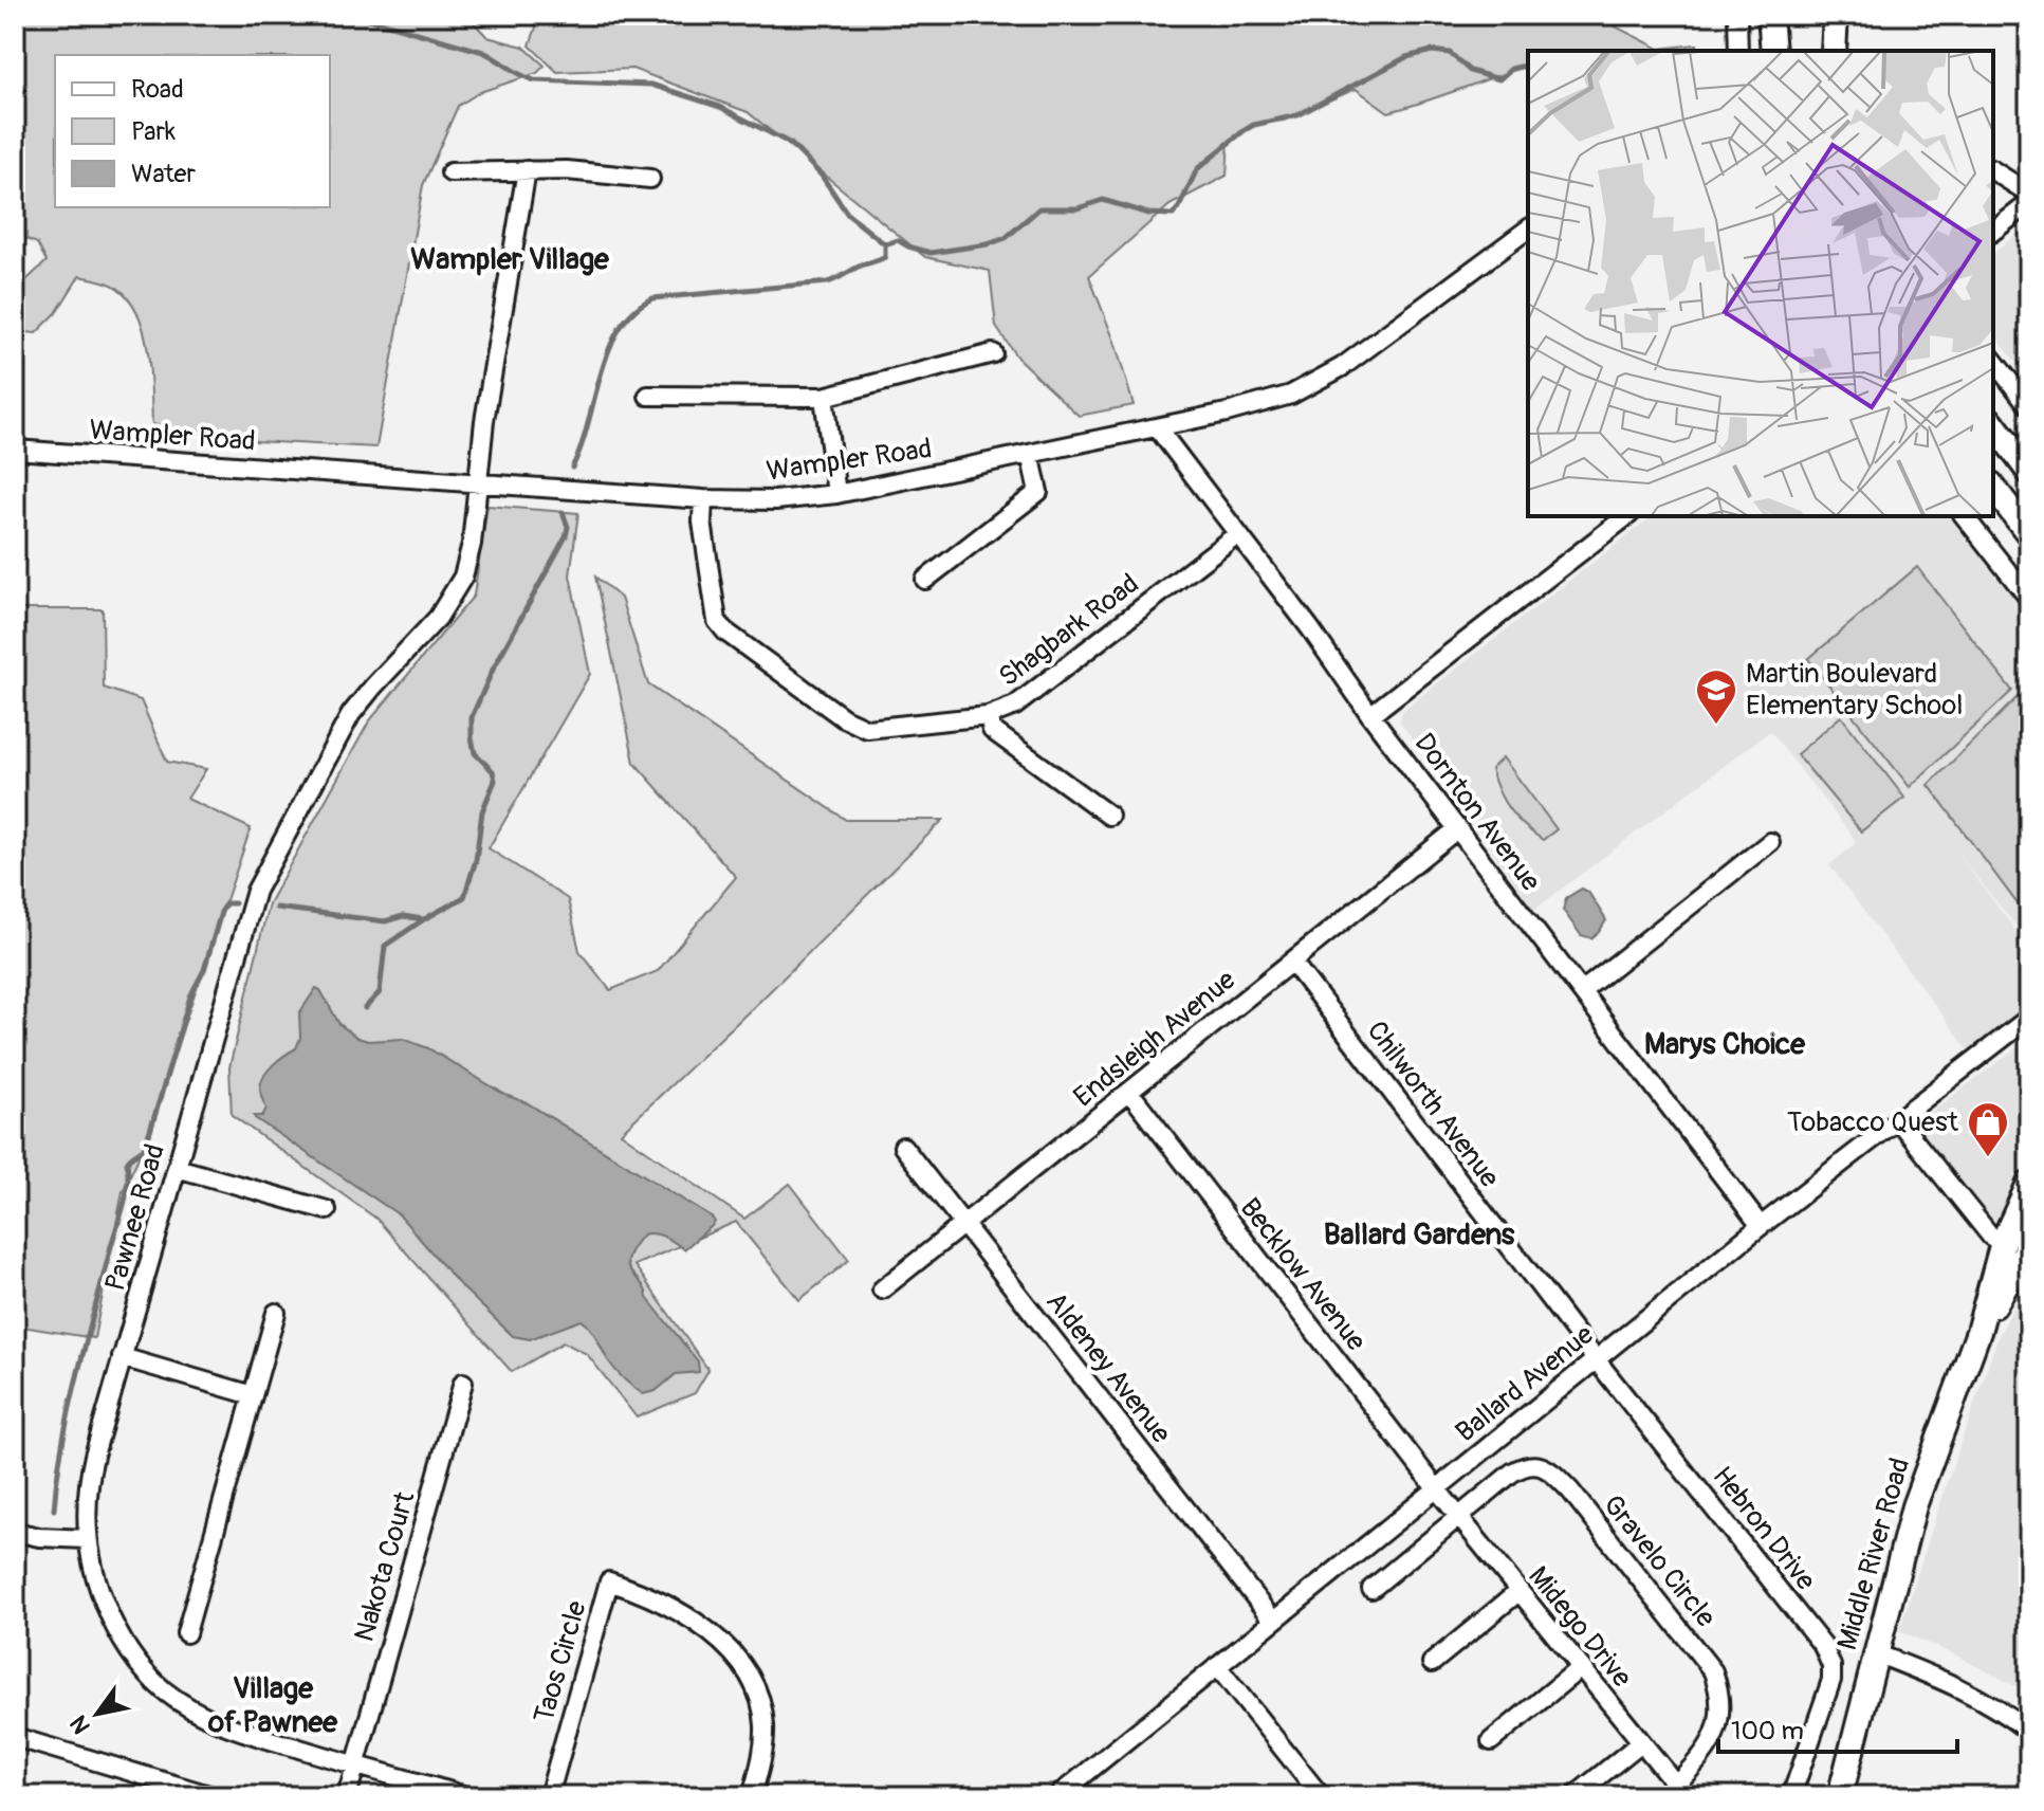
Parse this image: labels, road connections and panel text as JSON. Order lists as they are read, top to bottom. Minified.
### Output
{"streets":{"street":["Wampler Road","Shagbark Road","Dornton Avenue","Endsleigh Avenue","Chilworth Avenue","Pawnee Road","Becklow Avenue","Aldeney Avenue","Ballard Avenue","Hebron Drive","Middle River Road","Gravelo Circle","Nakota Court","Midego Drive","Taos Circle"]},"crossings":[["Wampler Road","Shagbark Road"],["Wampler Road","Dornton Avenue"],["Wampler Road","Pawnee Road"],["Shagbark Road","Dornton Avenue"],["Dornton Avenue","Endsleigh Avenue"],["Dornton Avenue","Ballard Avenue"],["Endsleigh Avenue","Chilworth Avenue"],["Endsleigh Avenue","Becklow Avenue"],["Endsleigh Avenue","Aldeney Avenue"],["Chilworth Avenue","Ballard Avenue"],["Chilworth Avenue","Hebron Drive"],["Pawnee Road","Nakota Court"],["Becklow Avenue","Ballard Avenue"],["Becklow Avenue","Midego Drive"],["Aldeney Avenue","Ballard Avenue"],["Ballard Avenue","Hebron Drive"],["Ballard Avenue","Midego Drive"],["Gravelo Circle","Midego Drive"]],"districts":["Wampler Village","Marys Choice","Ballard Gardens","Village of Pawnee"],"places":{"school or university":["Martin Boulevard Elementary School"],"shop":["Tobacco Quest"]},"legend":["Road","Park","Water"],"scale_bar":"100 m","north":"bottom left"}
